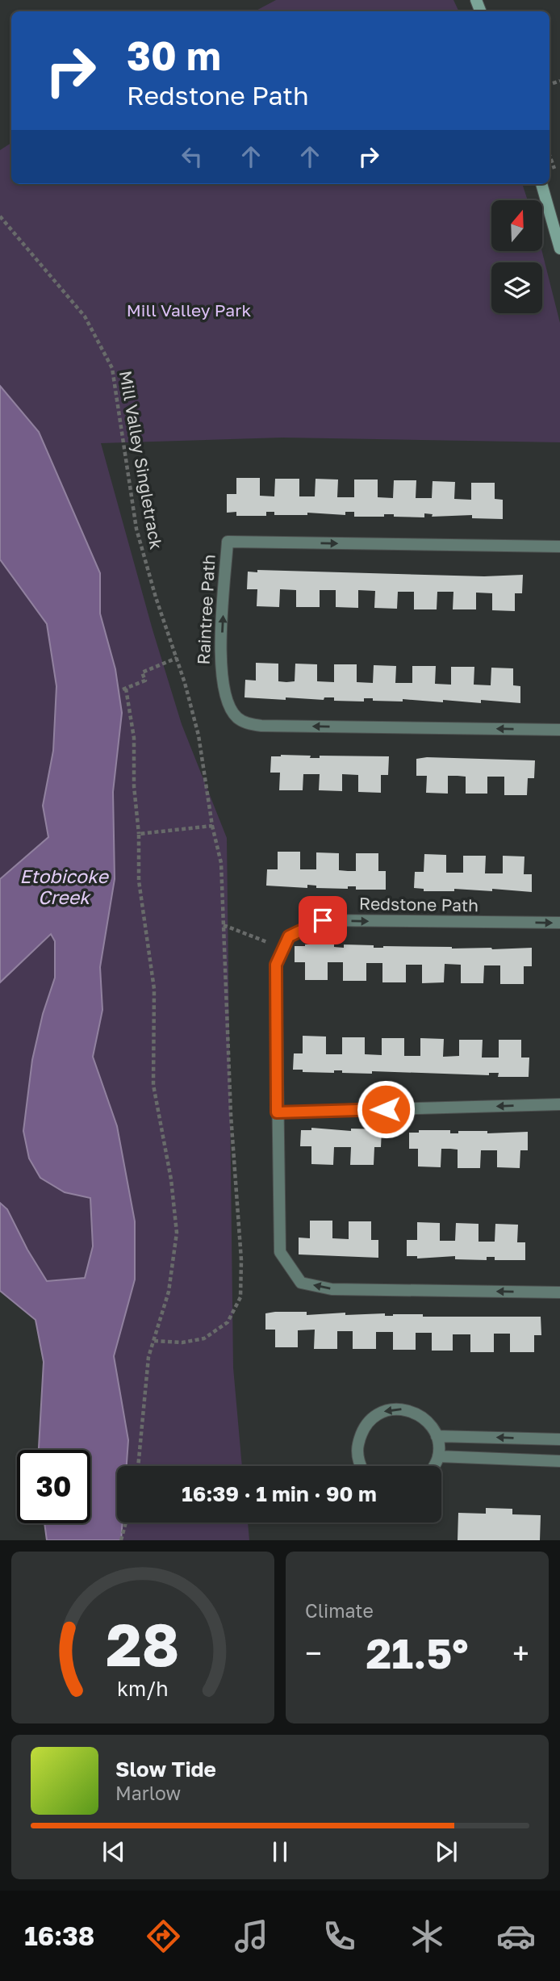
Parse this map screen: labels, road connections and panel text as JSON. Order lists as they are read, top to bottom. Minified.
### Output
{"streets":{"street":["Raintree Path","Redstone Path"],"path":["Mill Valley Singletrack"]},"water":["Etobicoke Creek"],"parks":["Mill Valley Park"],"north":"top","page":{"turn":["30 m","Redstone Path"],"limit":"30","trip":"16:39 · 1 min · 90 m","tile":"Climate","heat":["−","21.5°","+"],"song":["Slow Tide","Marlow"],"tabs":"16:38","gauge":["28","km/h"]}}
